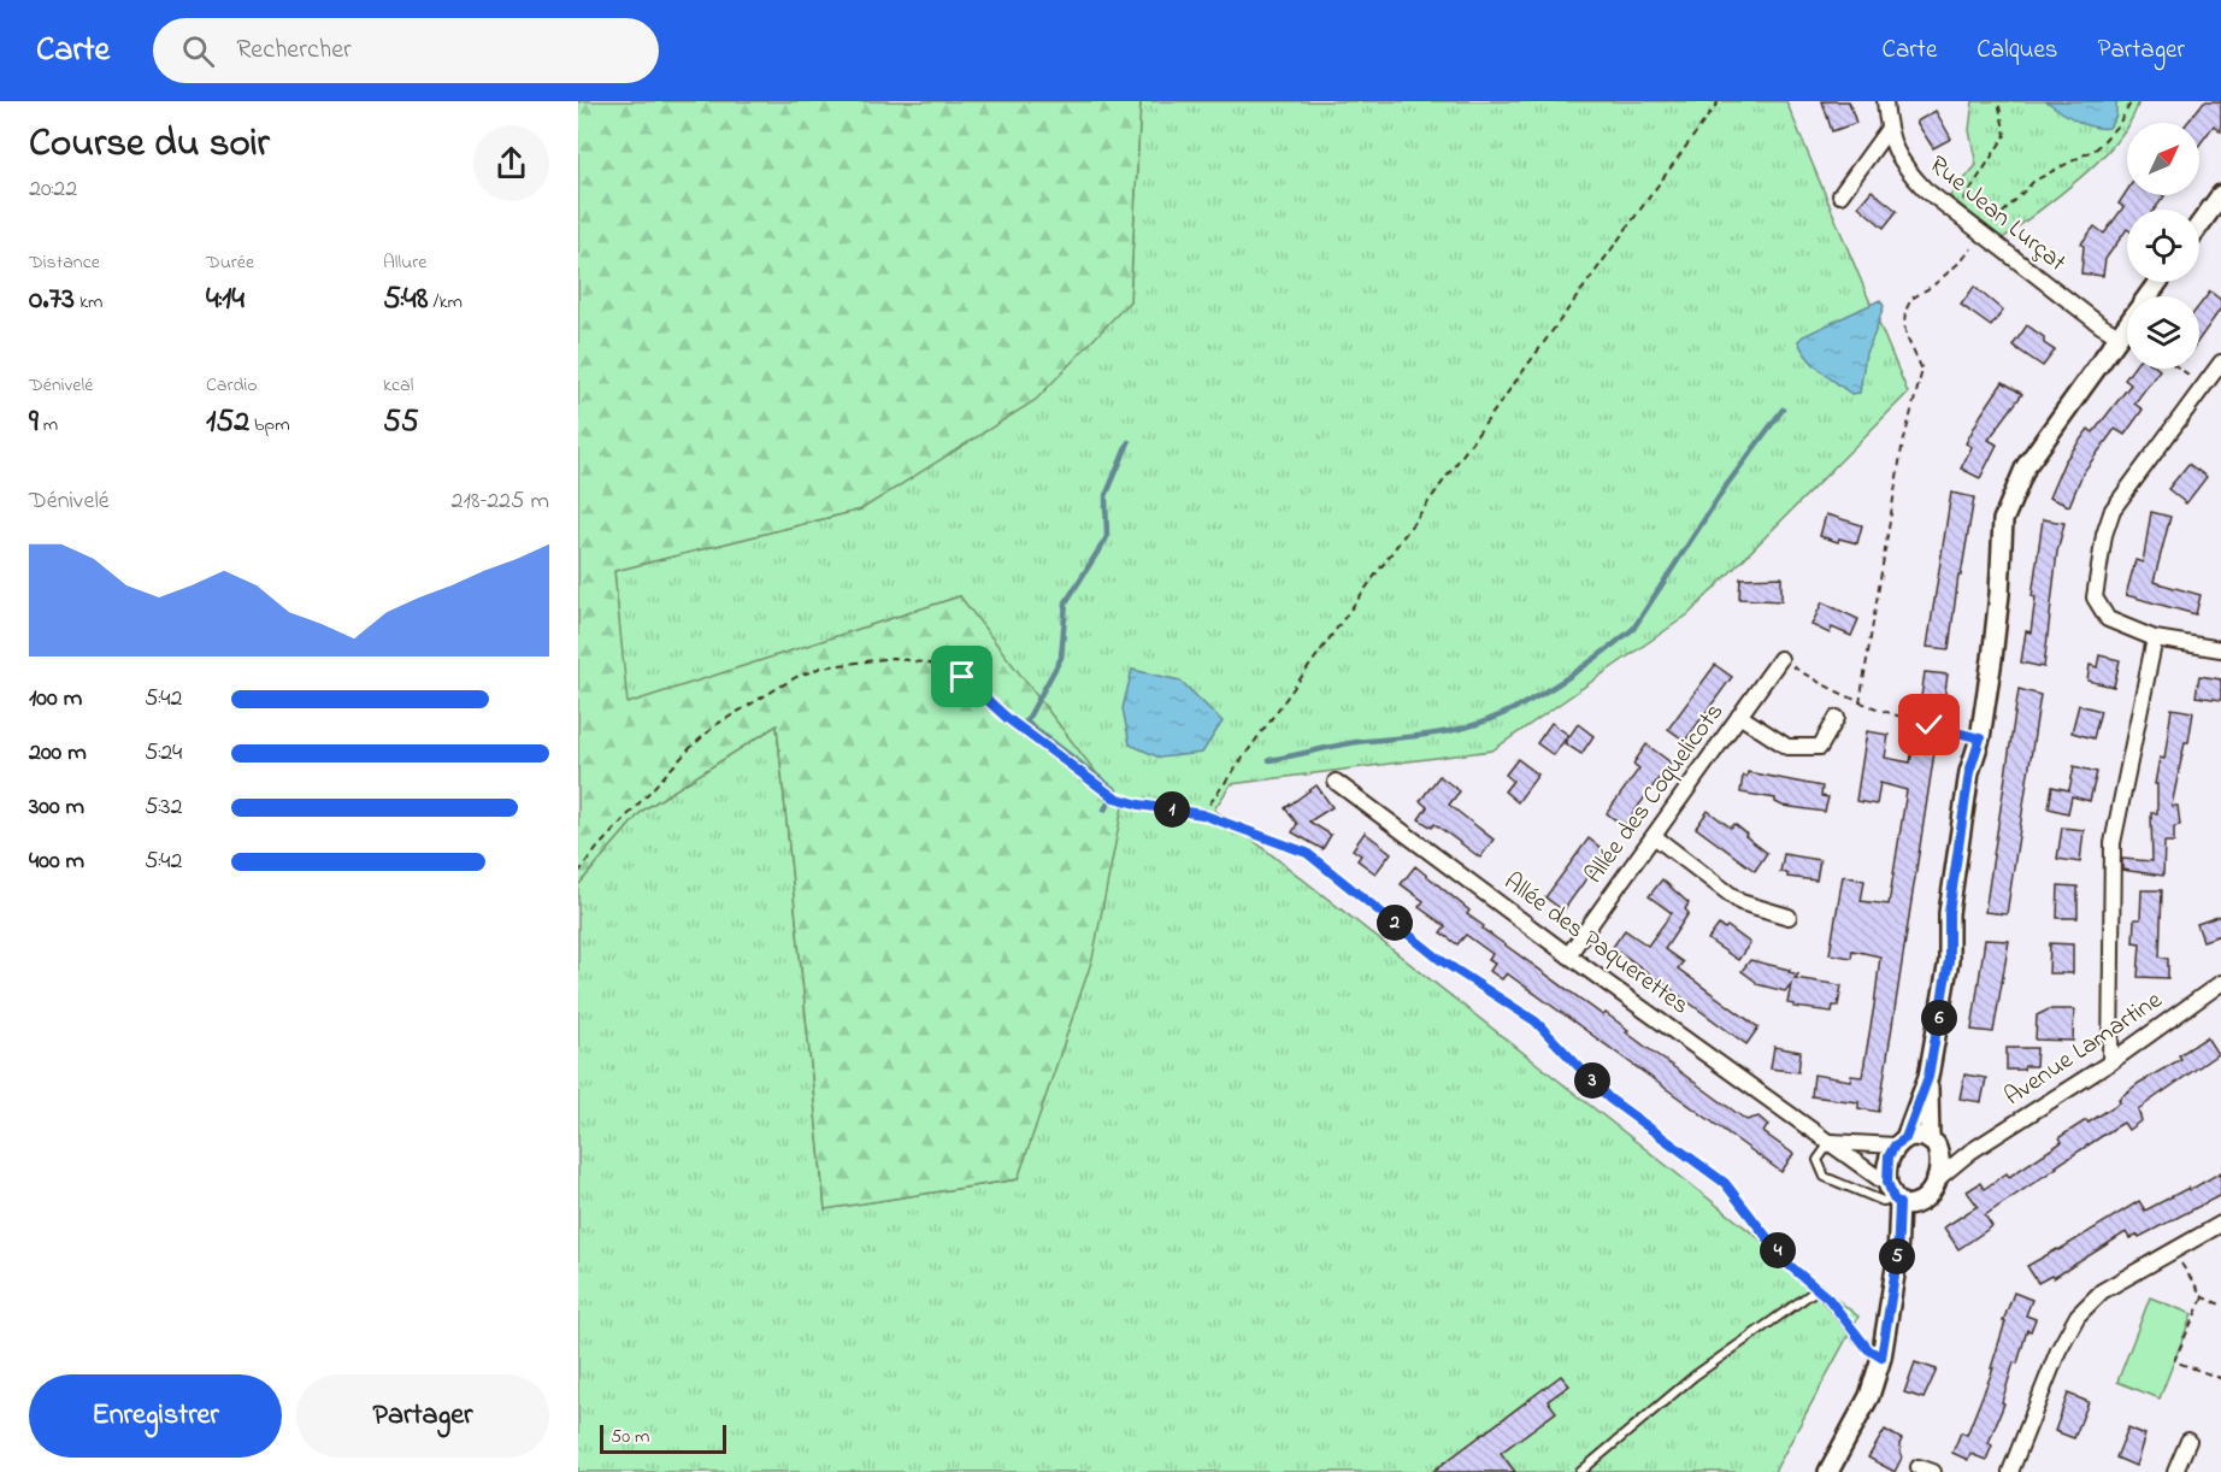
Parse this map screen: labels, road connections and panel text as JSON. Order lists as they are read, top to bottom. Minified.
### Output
{"streets":{"street":["Rue Jean Lurçat","Allée des Coquelicots","Allée des Paquerettes","Avenue Lamartine"]},"crossings":[["Allée des Coquelicots","Allée des Paquerettes"],["Allée des Paquerettes","Avenue Lamartine"]],"scale_bar":"50 m","north":"top right","page":{"header":"Carte","search":"Rechercher","nav":["Carte","Calques","Partager"],"heading":["Course du soir","20:22"],"stats":[["Distance","0.73 km"],["Durée","4:14"],["Allure","5:48 /km"],["Dénivelé","9 m"],["Cardio","152 bpm"],["kcal","55"]],"chart":["Dénivelé","218–225 m"],"list":[{"name":"100 m","note":"5:42"},{"name":"200 m","note":"5:24"},{"name":"300 m","note":"5:32"},{"name":"400 m","note":"5:42"}],"pins":["1","2","6","3","4","5"],"buttons":["Enregistrer","Partager"],"scale":"50 m"}}
